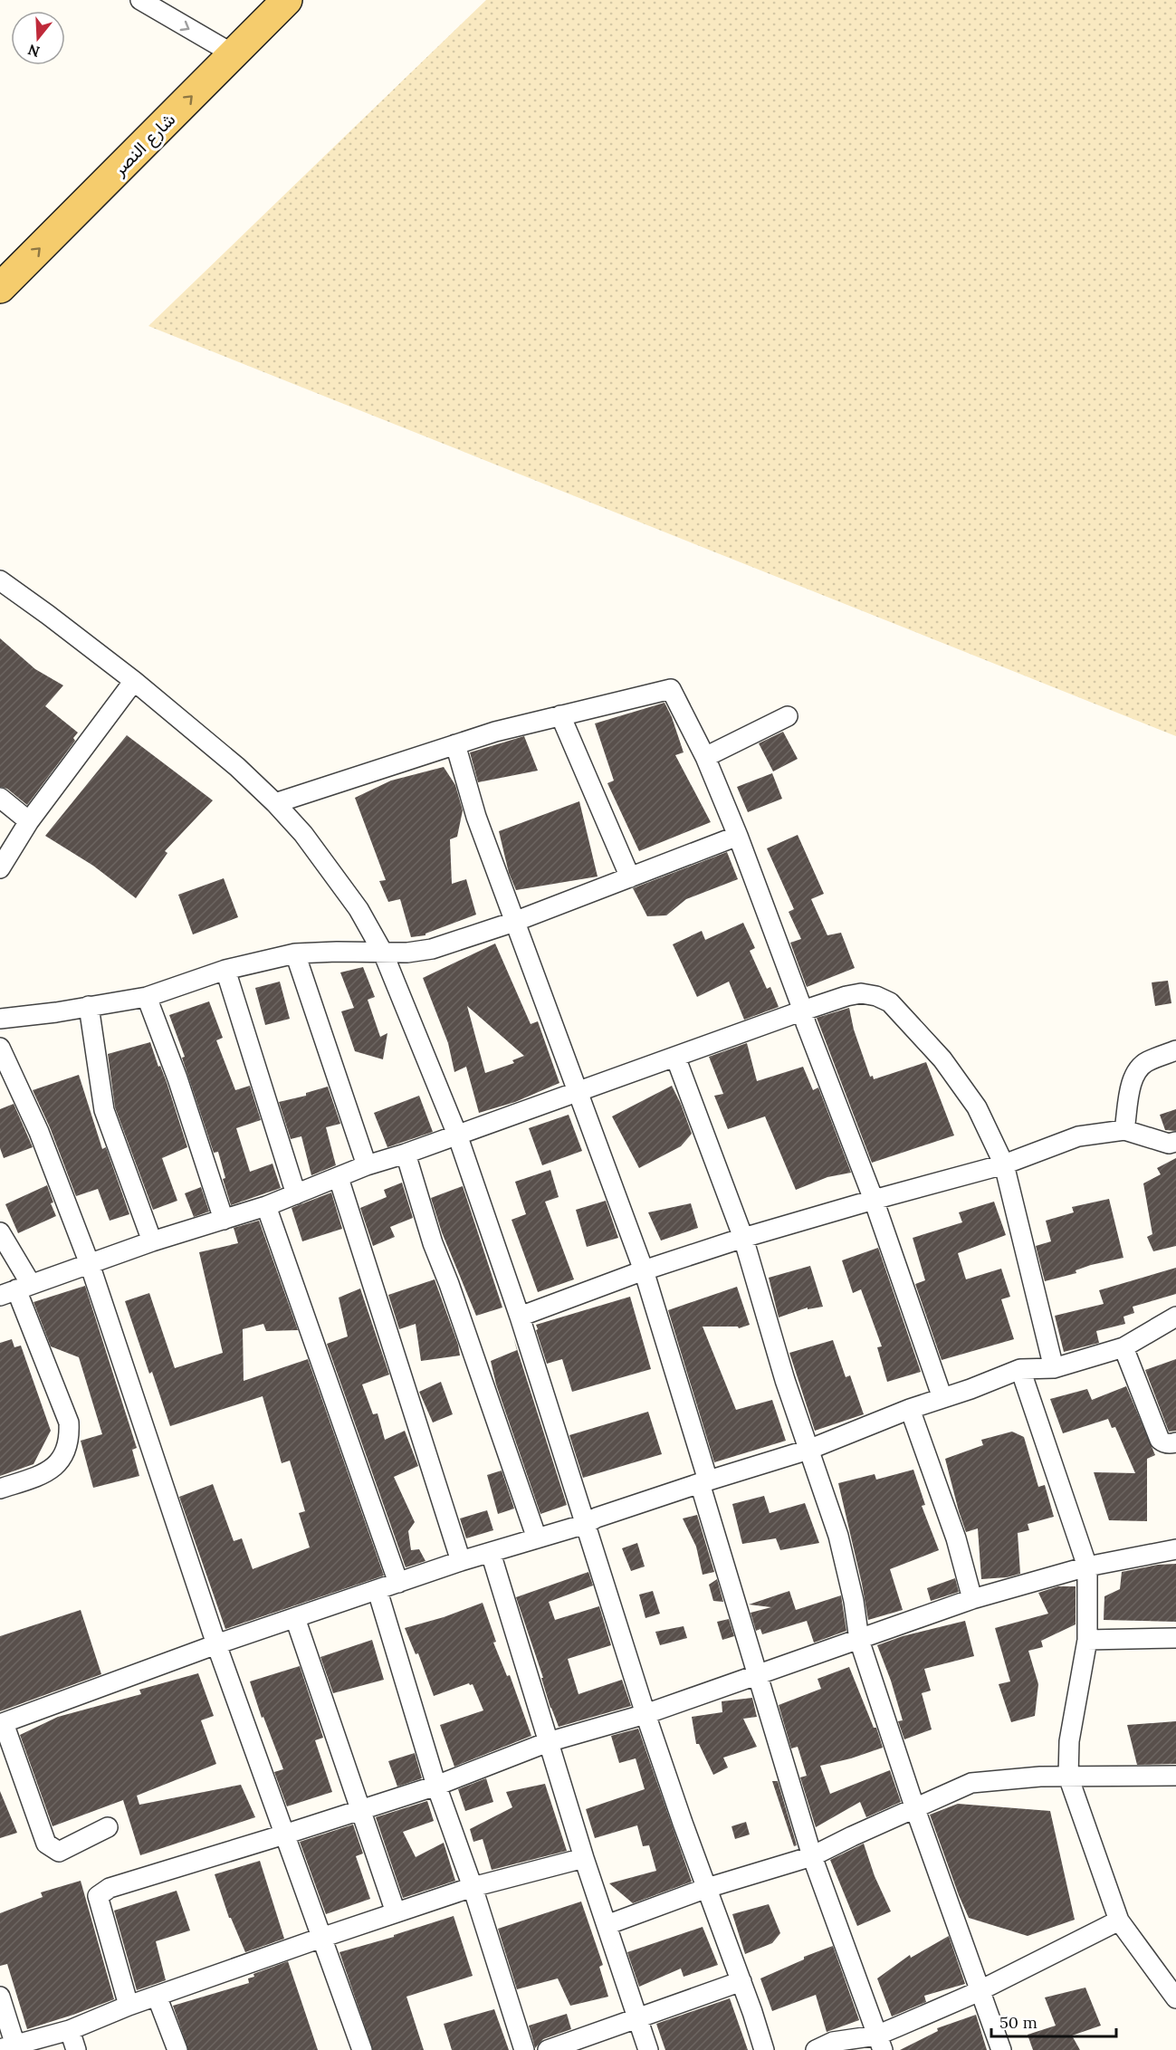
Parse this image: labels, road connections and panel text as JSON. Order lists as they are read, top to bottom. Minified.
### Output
{"streets":{"main road":["شارع النصر"]},"one_way":["شارع النصر"],"scale_bar":"50 m","north":"bottom"}
